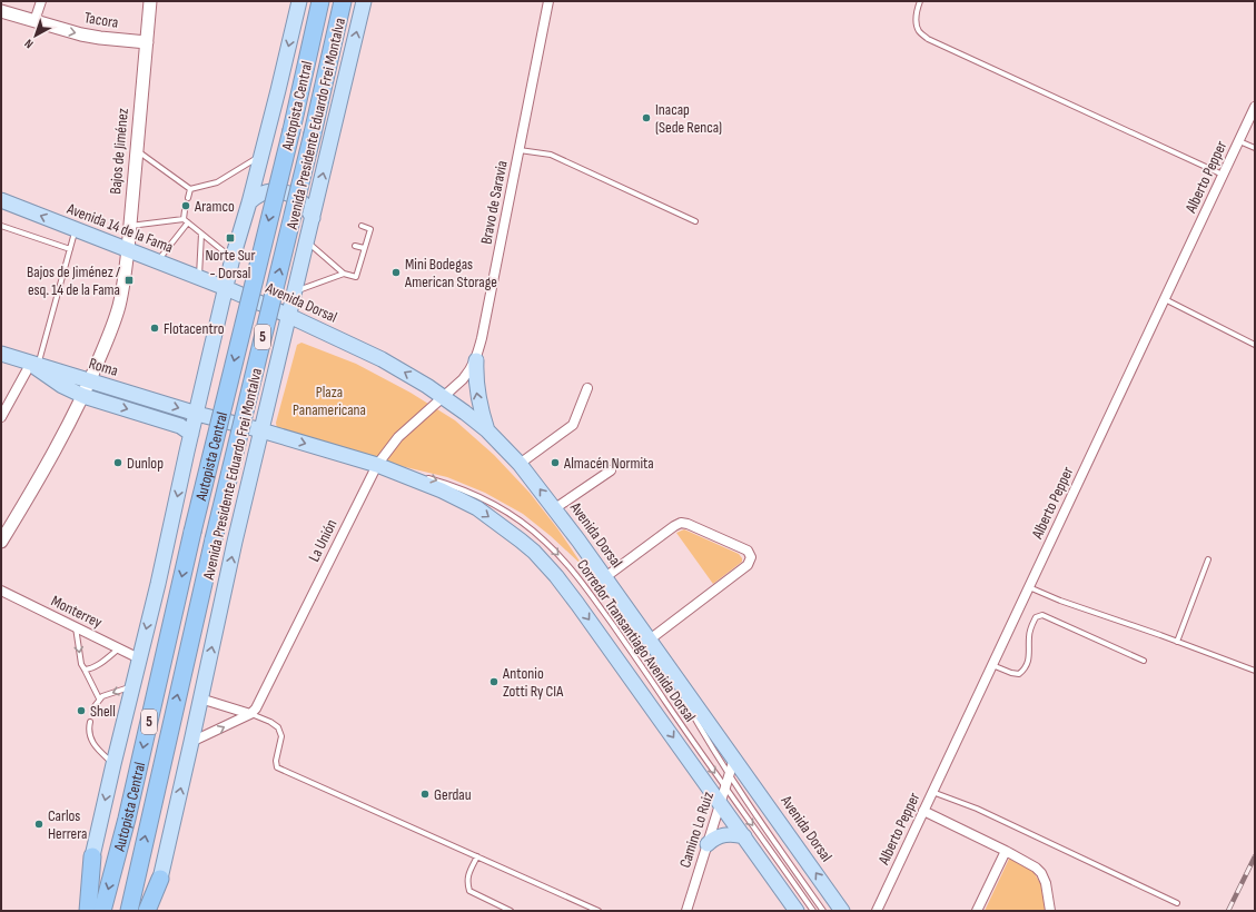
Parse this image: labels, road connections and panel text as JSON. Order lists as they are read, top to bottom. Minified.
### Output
{"streets":{"highway":["Autopista Central","5"],"main road":["Avenida Presidente Eduardo Frei Montalva","Avenida 14 de la Fama","Avenida Dorsal","Roma"],"street":["Tacora","Bajos de Jiménez","Alberto Pepper","Bravo de Saravia","La Unión","Monterrey","Camino Lo Ruiz"],"lane":["Corredor Transantiago Avenida Dorsal"]},"crossings":[["Tacora","Bajos de Jiménez"],["Avenida Presidente Eduardo Frei Montalva","Avenida Dorsal"],["Avenida Presidente Eduardo Frei Montalva","La Unión"],["Bajos de Jiménez","Avenida 14 de la Fama"],["Bajos de Jiménez","Roma"],["Bravo de Saravia","Avenida Dorsal"],["Bravo de Saravia","La Unión"],["Avenida 14 de la Fama","Avenida Dorsal"],["Avenida Dorsal","La Unión"],["Avenida Dorsal","Corredor Transantiago Avenida Dorsal"],["Avenida Dorsal","Camino Lo Ruiz"],["Corredor Transantiago Avenida Dorsal","Camino Lo Ruiz"]],"one_way":["Tacora"],"parks":["Plaza Panamericana"],"places":{"other":["Inacap (Sede Renca)","Aramco","Mini Bodegas American Storage","Flotacentro","Dunlop","Almacén Normita","Antonio Zotti Ry CIA","Shell","Gerdau","Carlos Herrera"],"transit":["Norte Sur - Dorsal","Bajos de Jiménez / esq. 14 de la Fama"]},"north":"bottom left"}
